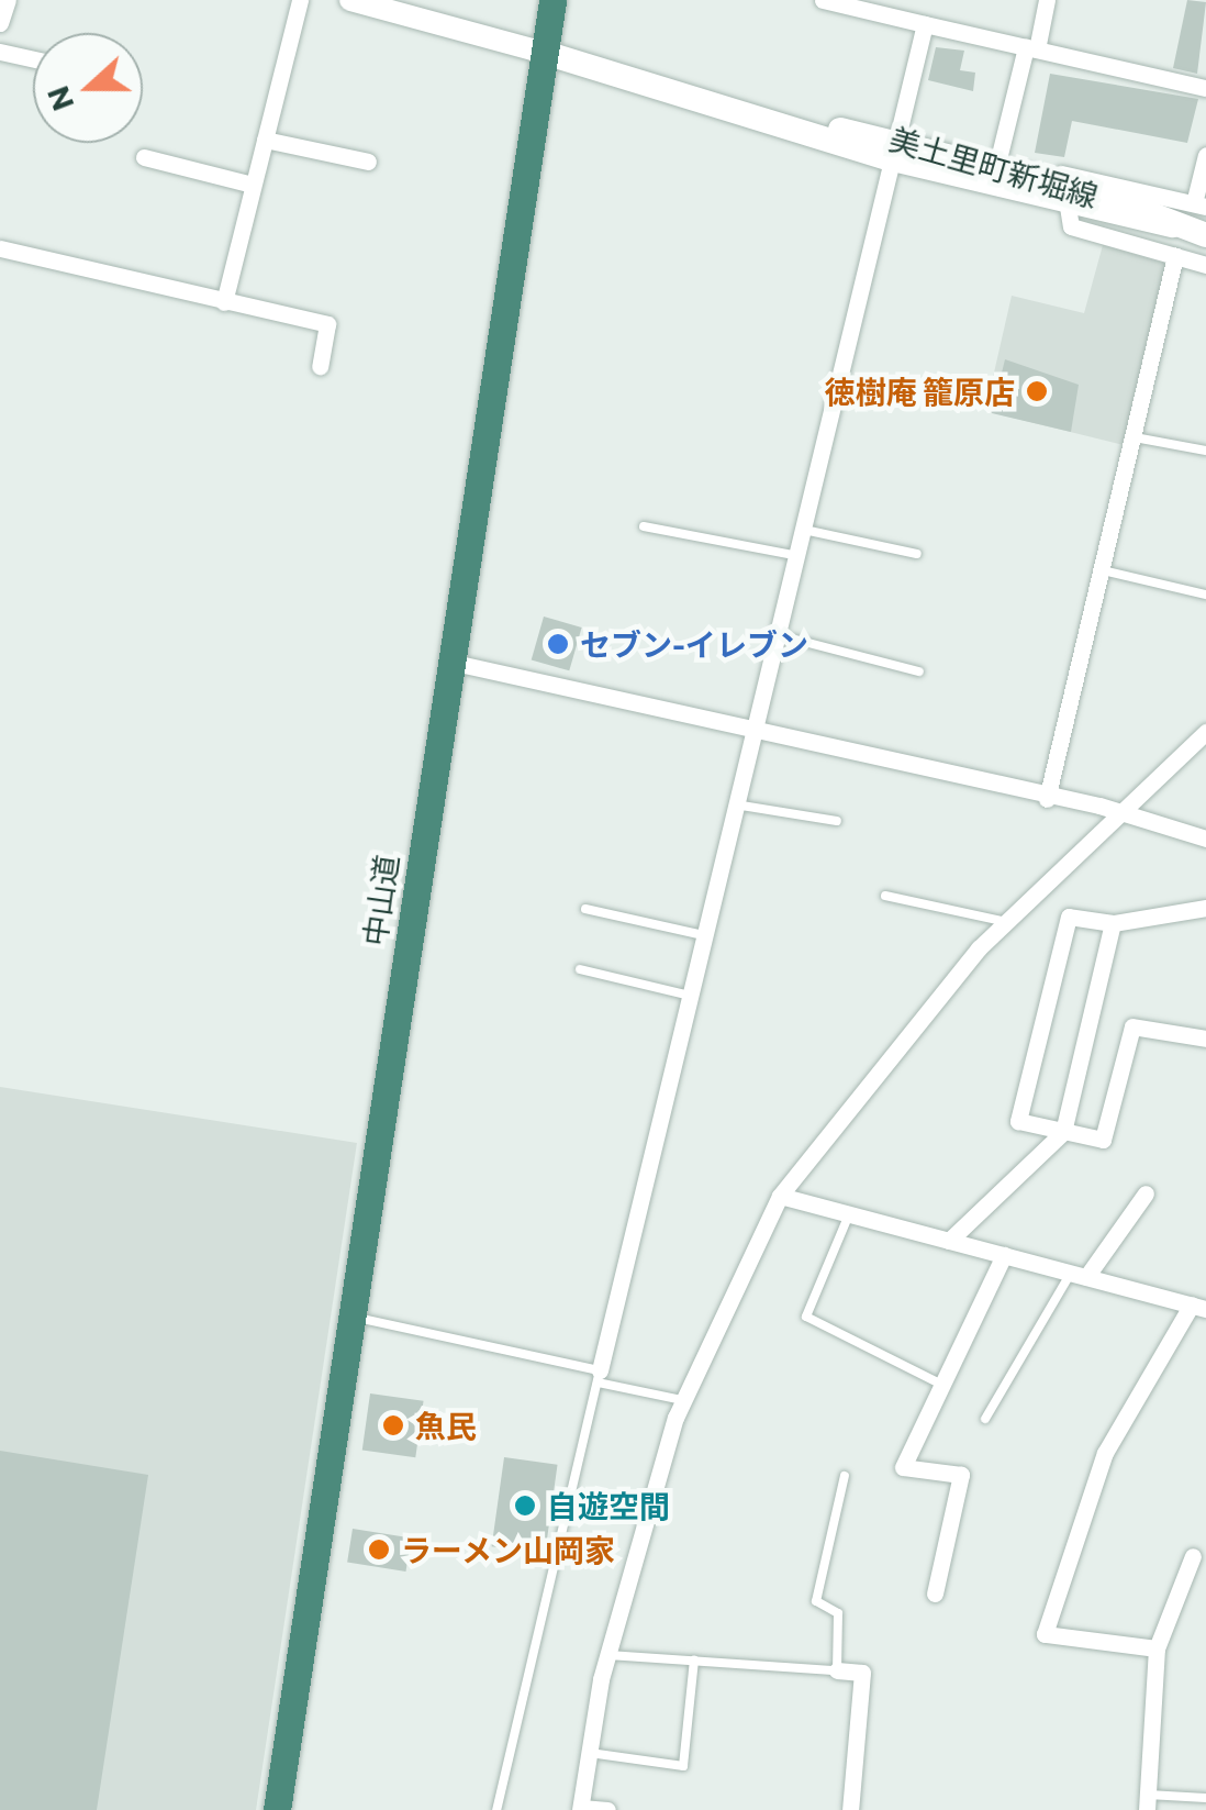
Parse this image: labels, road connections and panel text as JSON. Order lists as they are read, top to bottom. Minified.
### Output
{"streets":{"highway":["中山道"],"main road":["美土里町新堀線"]},"crossings":[["美土里町新堀線","中山道"]],"places":["徳樹庵 籠原店","セブン-イレブン","魚民","自遊空間","ラーメン山岡家"],"north":"left"}
